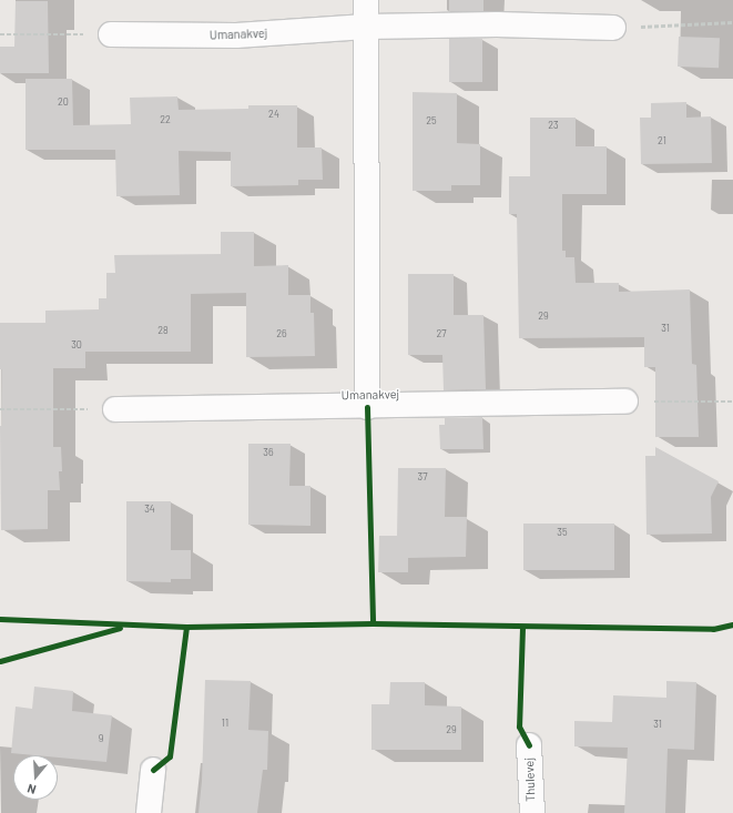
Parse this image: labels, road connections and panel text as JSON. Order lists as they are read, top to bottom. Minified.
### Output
{"streets":{"street":["Umanakvej","Thulevej"]},"house_numbers":["20","24","22","25","23","21","29","31","28","26","27","30","36","37","34","35","11","31","29","9"],"north":"bottom"}
